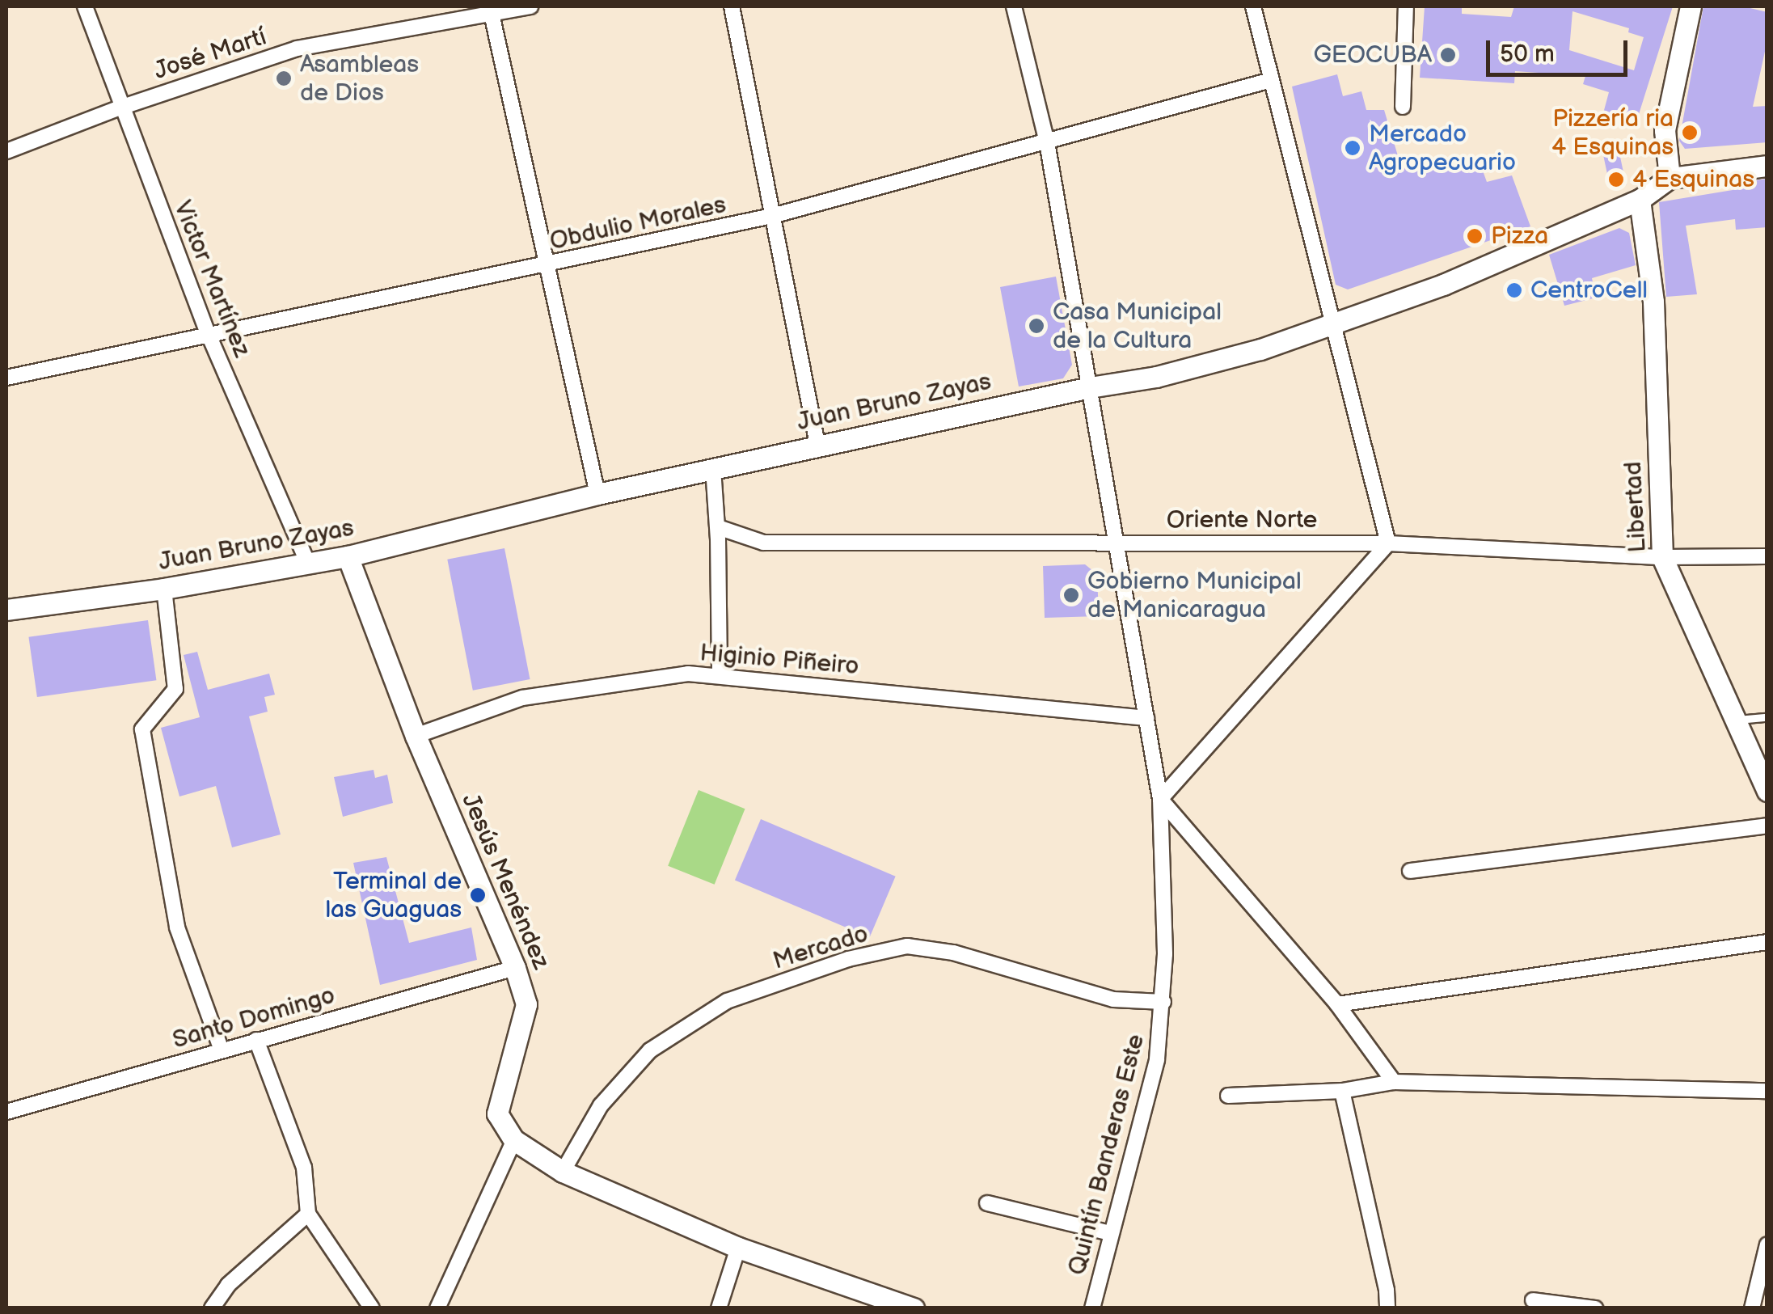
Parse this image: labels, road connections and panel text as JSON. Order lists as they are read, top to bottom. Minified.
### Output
{"streets":{"main road":["Juan Bruno Zayas","Libertad","Jesús Menéndez"],"street":["José Martí","Obdulio Morales","Victor Martínez","Oriente Norte","Higinio Piñeiro","Mercado","Santo Domingo","Quintín Banderas Este"]},"crossings":[["José Martí","Victor Martínez"],["Obdulio Morales","Victor Martínez"],["Obdulio Morales","Quintín Banderas Este"],["Victor Martínez","Juan Bruno Zayas"],["Juan Bruno Zayas","Libertad"],["Juan Bruno Zayas","Jesús Menéndez"],["Juan Bruno Zayas","Quintín Banderas Este"],["Libertad","Oriente Norte"],["Oriente Norte","Quintín Banderas Este"],["Higinio Piñeiro","Jesús Menéndez"],["Higinio Piñeiro","Quintín Banderas Este"],["Jesús Menéndez","Santo Domingo"],["Mercado","Quintín Banderas Este"]],"places":["GEOCUBA","Asambleas de Dios","Pizzería ria 4 Esquinas","Mercado Agropecuario","4 Esquinas","Pizza","CentroCell","Casa Municipal de la Cultura","Gobierno Municipal de Manicaragua","Terminal de las Guaguas"],"scale_bar":"50 m"}
